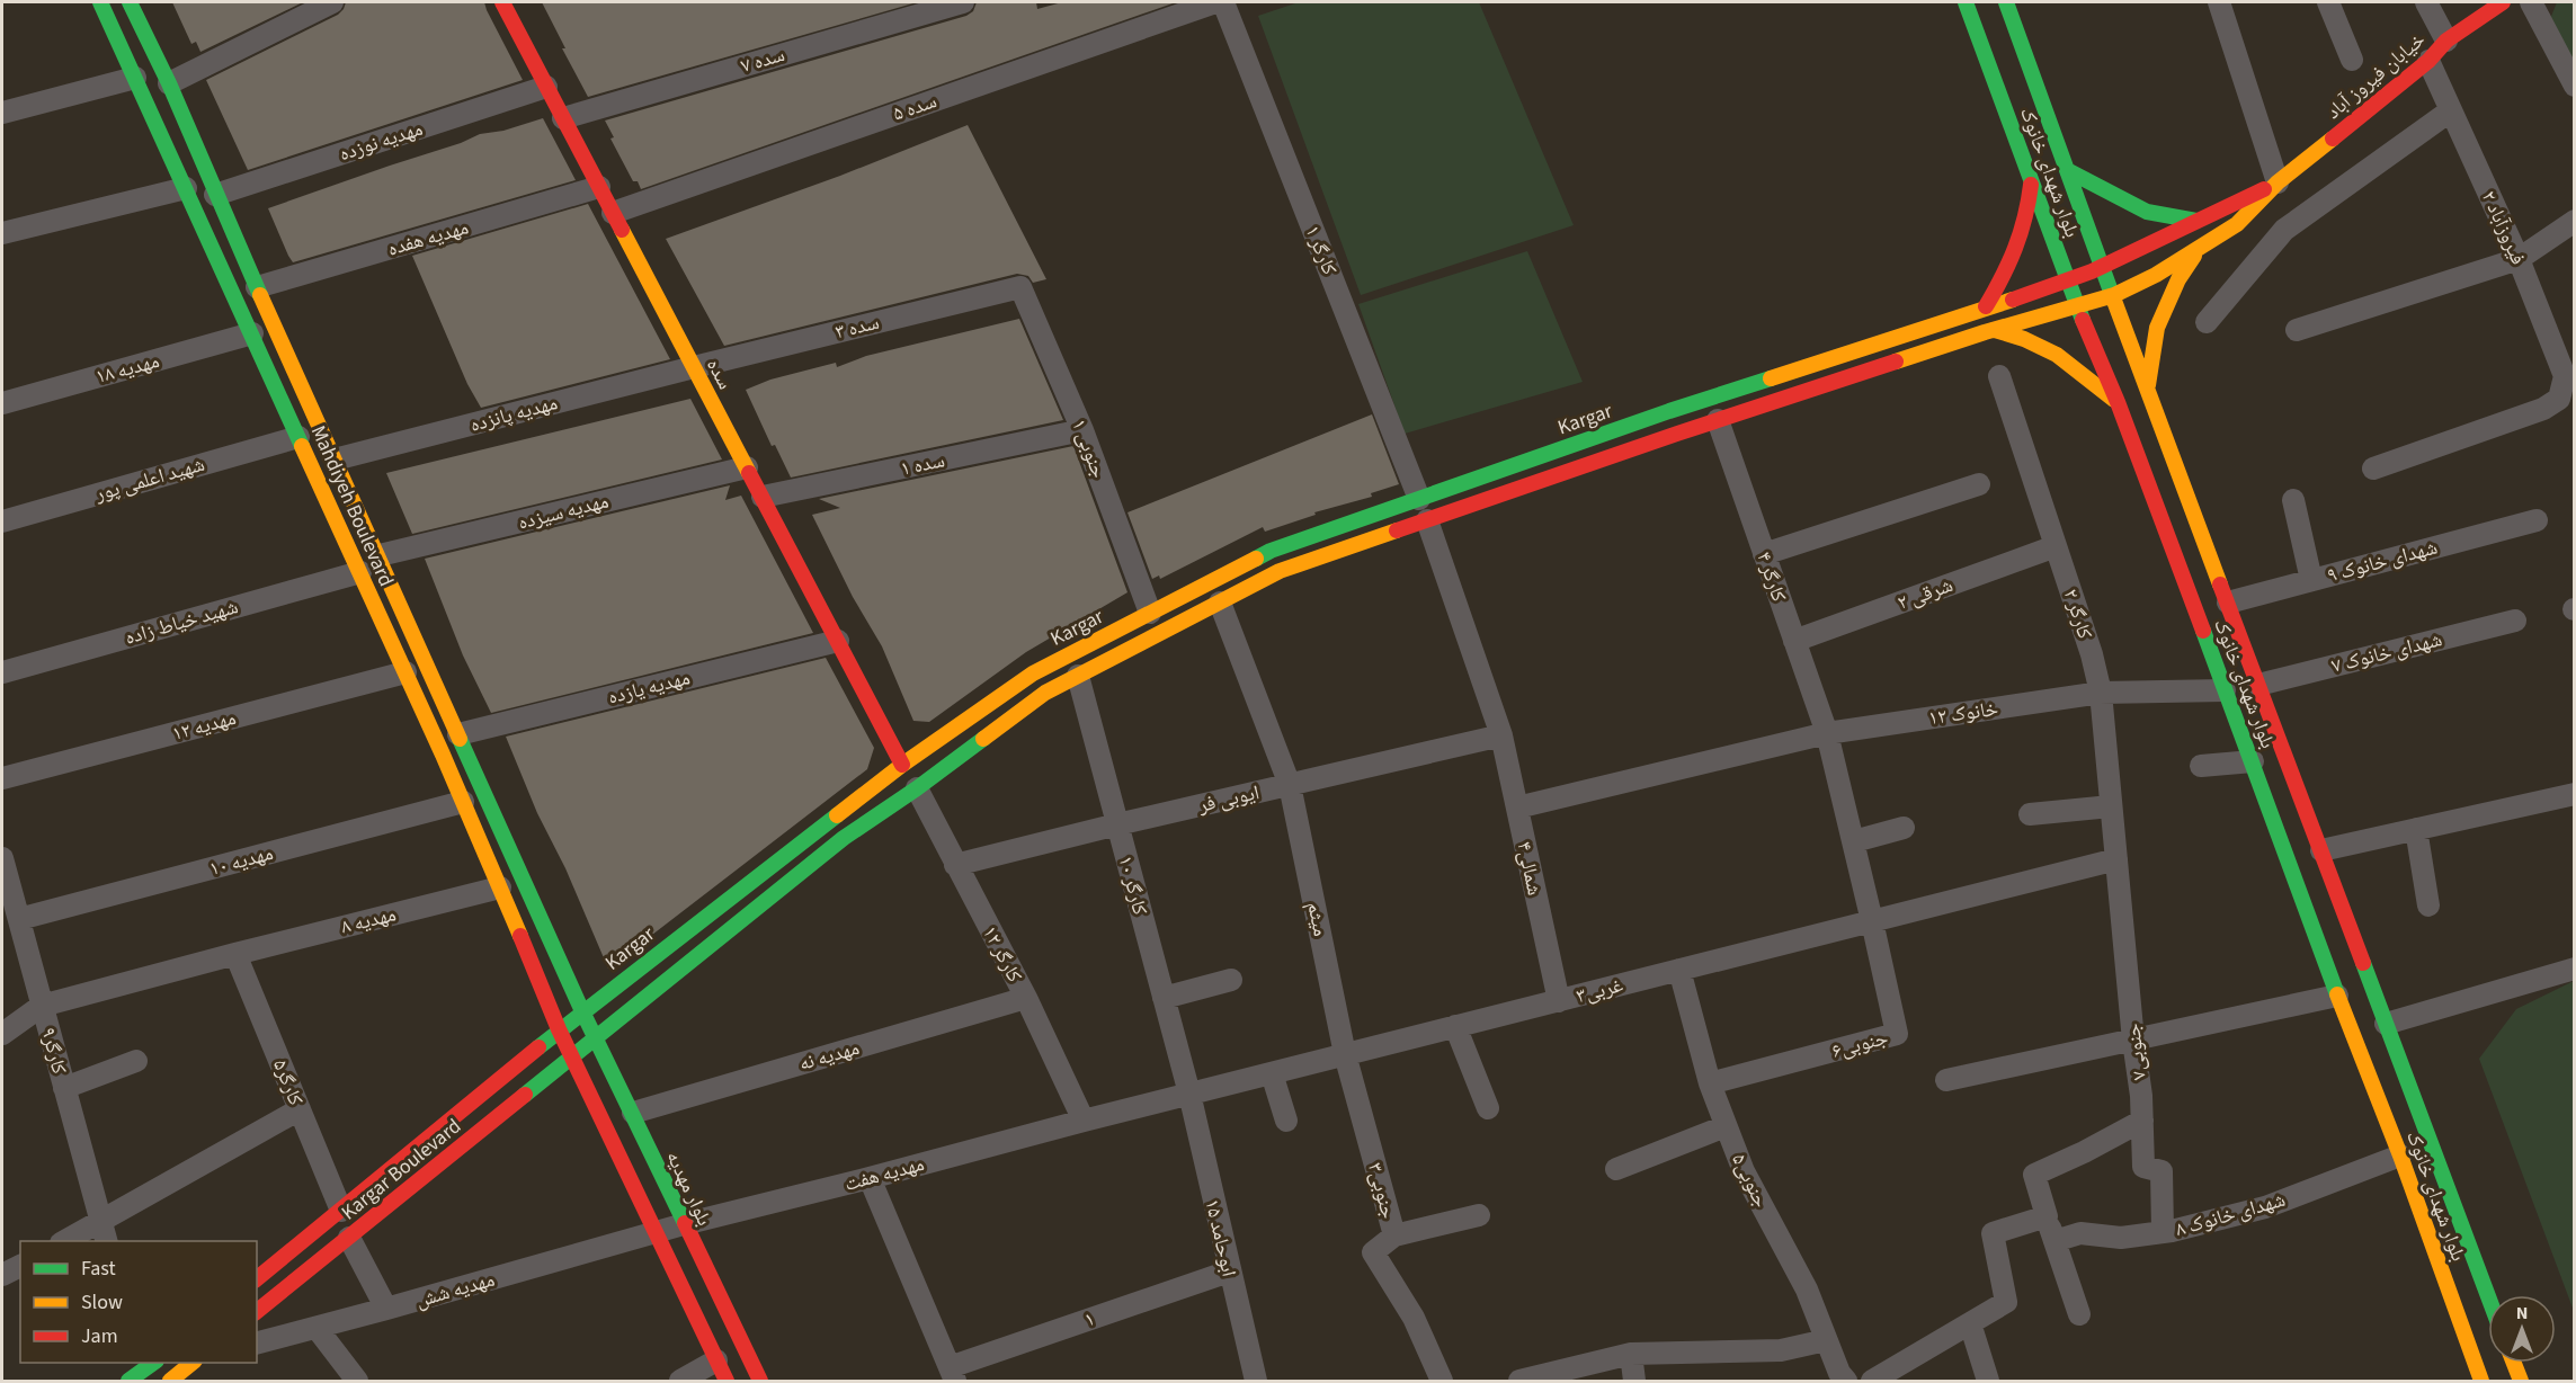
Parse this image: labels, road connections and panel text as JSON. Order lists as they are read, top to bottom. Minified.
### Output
{"streets":{"main road":["خیابان فیروز آباد","بلوار شهدای خانوک","سده","Kargar","Mahdiyeh Boulevard","Kargar Boulevard","بلوار مهدیه"],"street":["سده ۷","سده ۵","مهدیه نوزده","فیروزآباد ۲","مهدیه هفده","کارگر ۱","سده ۳","مهدیه ۱۸","مهدیه پانزده","۱ جنوبی","سده ۱","شهید اعلمی پور","مهدیه سیزده","شهدای خانوک ۹","کارگر ۴","شرقی ۲","کارگر ۲","شهید خیاط زاده","شهدای خانوک ۷","مهدیه یازده","خانوک ۱۲","مهدیه ۱۲","ایوبی فر","مهدیه ۱۰","شمالی۴","کارگر ۱۰","میثم","مهدیه ۸","کارگر ۱۲","غربی۳","جنوبی۶","کارگر۹","جنوبی۷","مهدیه نه","کارگر۵","مهدیه هفت","جنوبی۵","جنوبی۳","شهدای خانوک ۸","ابوحامد ۱۵","مهدیه شش","۱"]},"crossings":[["سده ۷","سده"],["خیابان فیروز آباد","فیروزآباد ۲"],["خیابان فیروز آباد","Kargar"],["سده ۵","سده"],["مهدیه نوزده","سده"],["مهدیه نوزده","Mahdiyeh Boulevard"],["بلوار شهدای خانوک","Kargar"],["بلوار شهدای خانوک","شهدای خانوک ۹"],["بلوار شهدای خانوک","شهدای خانوک ۷"],["بلوار شهدای خانوک","خانوک ۱۲"],["بلوار شهدای خانوک","شهدای خانوک ۸"],["مهدیه هفده","سده"],["مهدیه هفده","Mahdiyeh Boulevard"],["کارگر ۱","Kargar"],["سده ۳","سده"],["سده ۳","مهدیه پانزده"],["سده ۳","۱ جنوبی"],["مهدیه ۱۸","Mahdiyeh Boulevard"],["سده","مهدیه پانزده"],["سده","Kargar"],["سده","سده ۱"],["سده","مهدیه سیزده"],["سده","مهدیه یازده"],["مهدیه پانزده","Mahdiyeh Boulevard"],["Kargar","۱ جنوبی"],["Kargar","Mahdiyeh Boulevard"],["Kargar","کارگر۵"],["Kargar","بلوار مهدیه"],["۱ جنوبی","سده ۱"],["شهید اعلمی پور","Mahdiyeh Boulevard"],["Mahdiyeh Boulevard","مهدیه سیزده"],["Mahdiyeh Boulevard","شهید خیاط زاده"],["Mahdiyeh Boulevard","مهدیه یازده"],["Mahdiyeh Boulevard","مهدیه ۱۲"],["Mahdiyeh Boulevard","مهدیه ۱۰"],["Mahdiyeh Boulevard","مهدیه ۸"],["Mahdiyeh Boulevard","بلوار مهدیه"],["کارگر ۴","شرقی ۲"],["کارگر ۴","خانوک ۱۲"],["کارگر ۴","غربی۳"],["کارگر ۴","جنوبی۶"],["شرقی ۲","کارگر ۲"],["کارگر ۲","خانوک ۱۲"],["کارگر ۲","غربی۳"],["کارگر ۲","جنوبی۷"],["خانوک ۱۲","شمالی۴"],["ایوبی فر","شمالی۴"],["ایوبی فر","کارگر ۱۰"],["ایوبی فر","میثم"],["ایوبی فر","کارگر ۱۲"],["مهدیه ۱۰","کارگر۹"],["شمالی۴","غربی۳"],["کارگر ۱۰","غربی۳"],["کارگر ۱۰","ابوحامد ۱۵"],["میثم","غربی۳"],["میثم","جنوبی۳"],["مهدیه ۸","کارگر۹"],["مهدیه ۸","کارگر۵"],["کارگر ۱۲","غربی۳"],["کارگر ۱۲","مهدیه نه"],["کارگر ۱۲","مهدیه هفت"],["غربی۳","جنوبی۶"],["غربی۳","جنوبی۷"],["غربی۳","مهدیه هفت"],["غربی۳","جنوبی۵"],["غربی۳","جنوبی۳"],["غربی۳","ابوحامد ۱۵"],["جنوبی۶","جنوبی۵"],["جنوبی۷","شهدای خانوک ۸"],["مهدیه نه","بلوار مهدیه"],["مهدیه هفت","بلوار مهدیه"],["مهدیه هفت","مهدیه شش"],["ابوحامد ۱۵","۱"]],"legend":["Fast","Slow","Jam"],"north":"top"}
